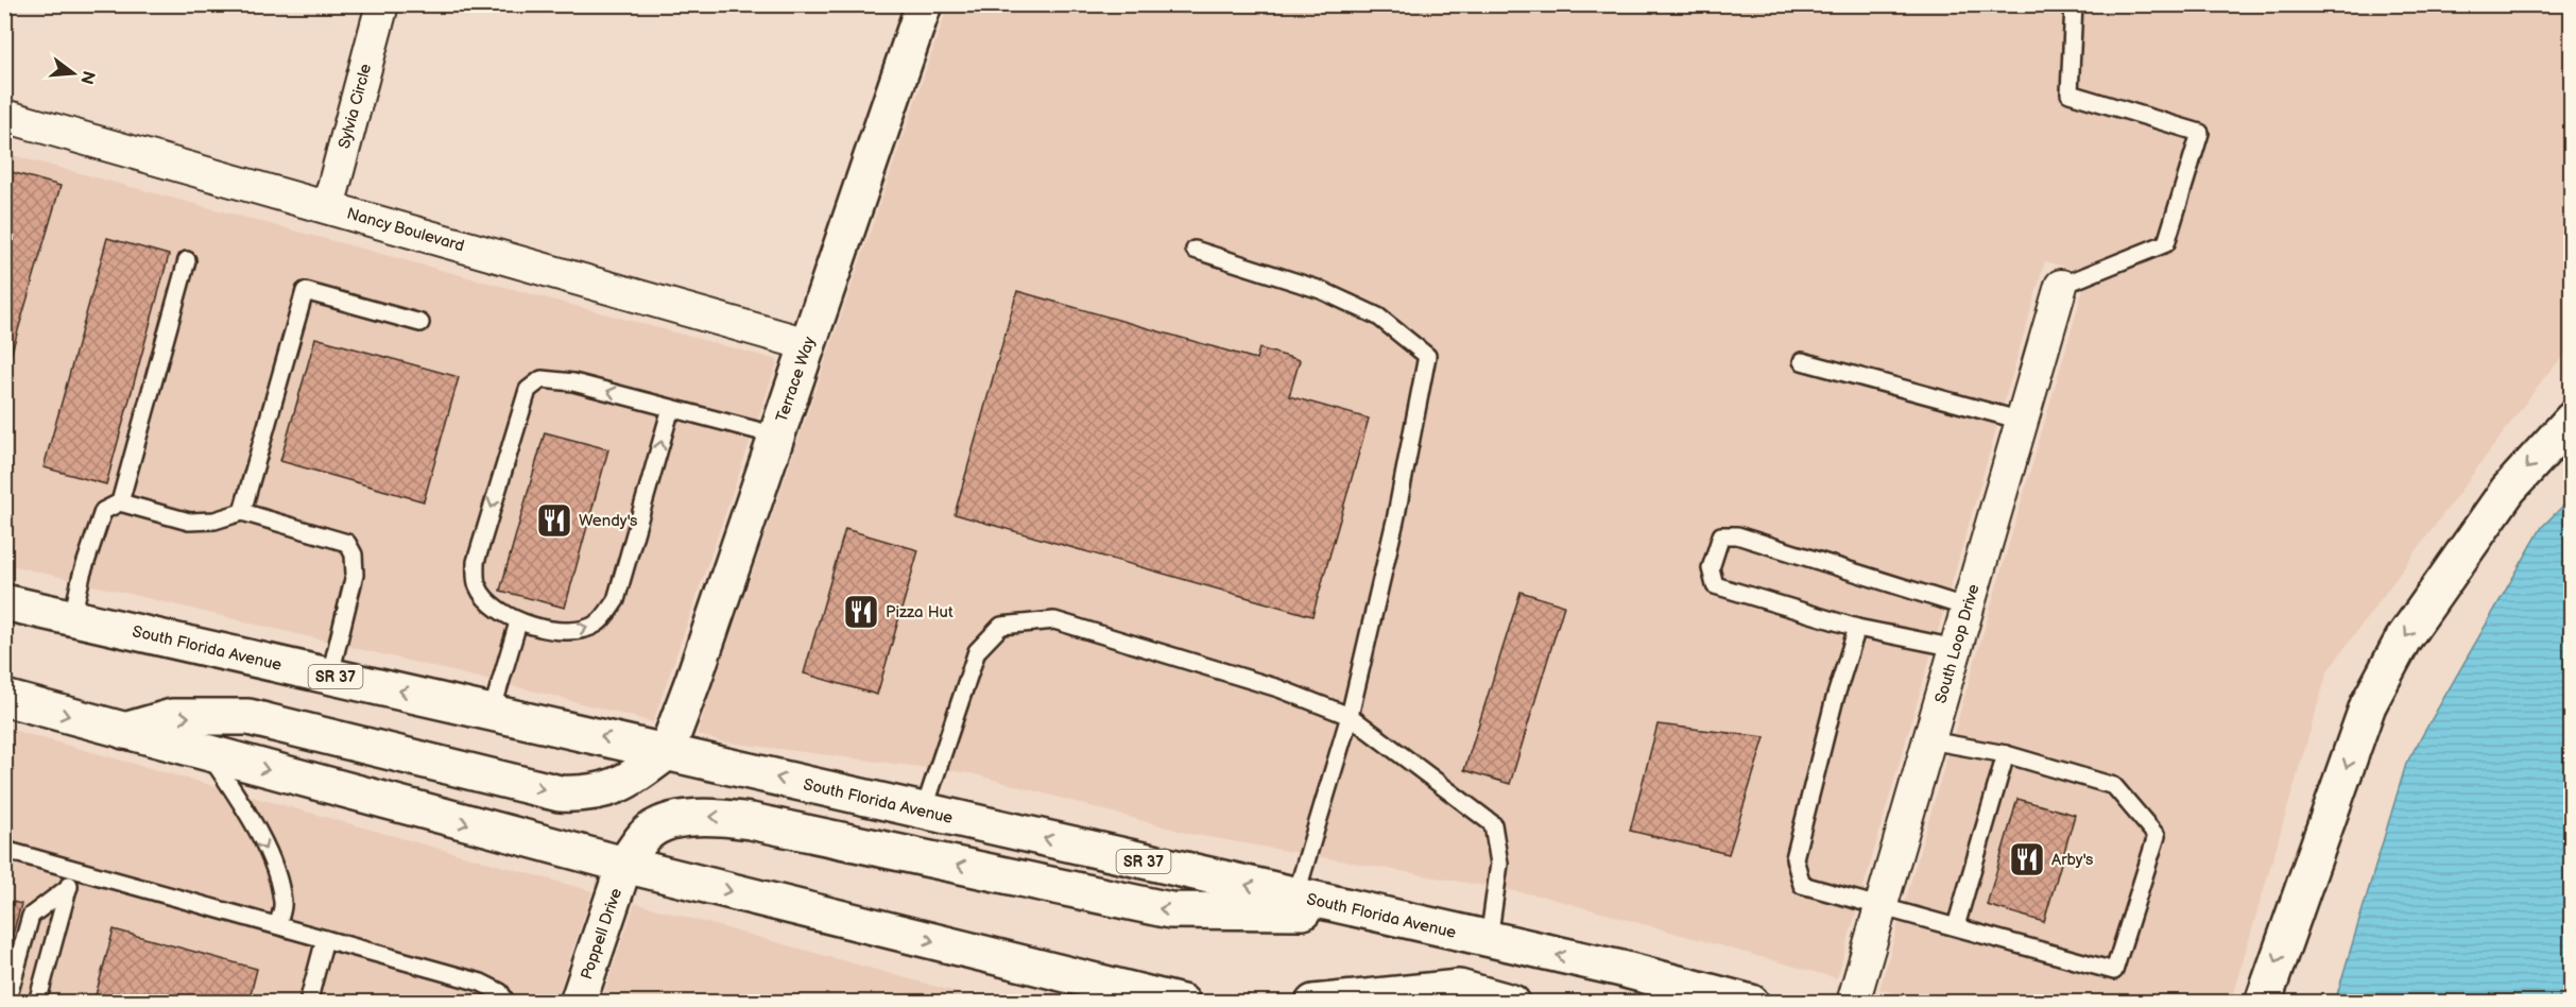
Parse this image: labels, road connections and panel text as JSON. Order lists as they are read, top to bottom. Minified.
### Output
{"streets":{"main road":["Terrace Way","South Florida Avenue","SR 37","Poppell Drive"],"street":["Sylvia Circle","Nancy Boulevard","South Loop Drive"]},"crossings":[["Sylvia Circle","Nancy Boulevard"],["Nancy Boulevard","Terrace Way"],["Terrace Way","South Florida Avenue"],["South Florida Avenue","Poppell Drive"]],"places":{"restaurant":["Wendy's","Pizza Hut","Arby's"]},"north":"right"}
